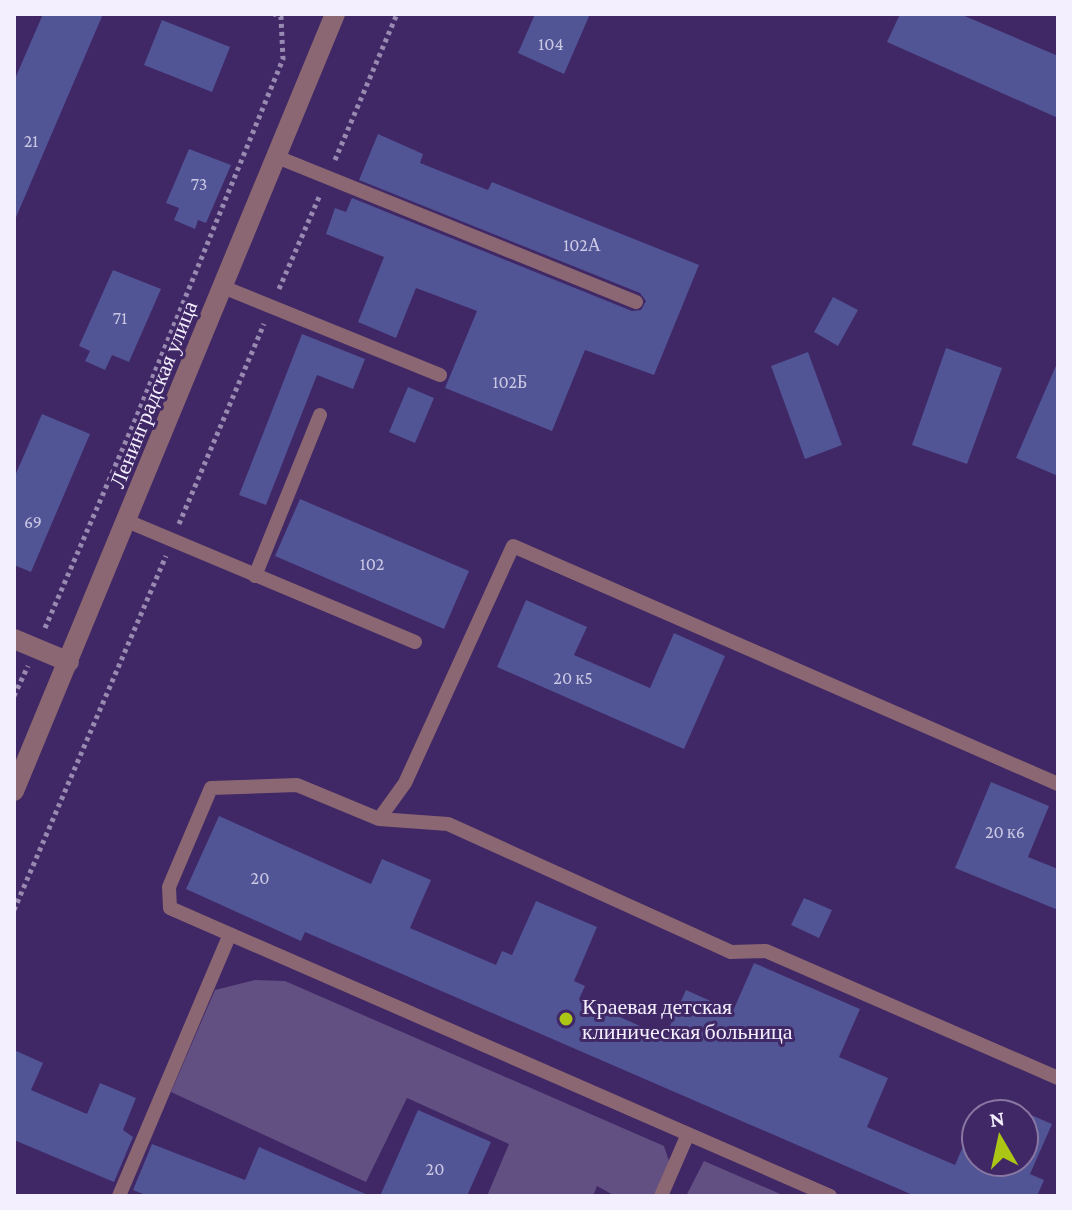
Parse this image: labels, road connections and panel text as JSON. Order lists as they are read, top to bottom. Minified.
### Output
{"streets":{"street":["Ленинградская улица"]},"places":["Краевая детская клиническая больница"],"house_numbers":["104","21","73","102А","71","102Б","69","102","20 к5","20 к6","20","20"],"north":"top"}
